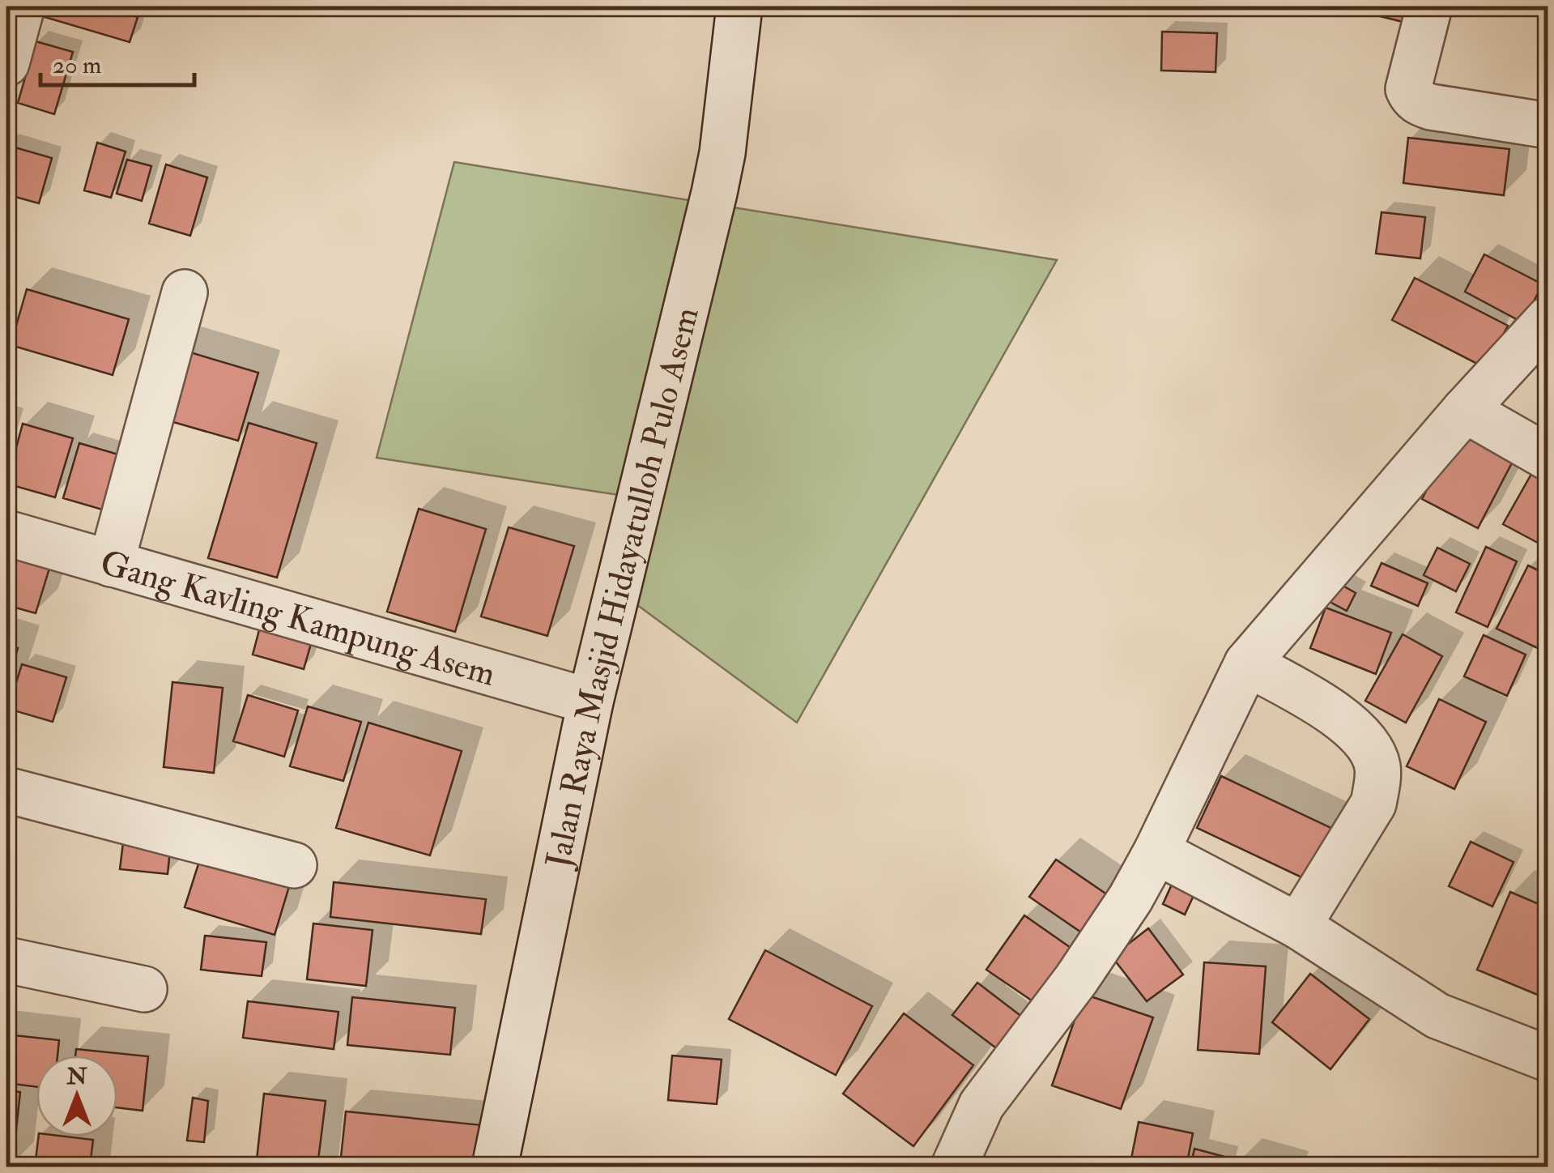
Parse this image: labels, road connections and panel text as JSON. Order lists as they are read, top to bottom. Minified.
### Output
{"streets":{"street":["Jalan Raya Masjid Hidayatulloh Pulo Asem","Gang Kavling Kampung Asem"]},"crossings":[["Jalan Raya Masjid Hidayatulloh Pulo Asem","Gang Kavling Kampung Asem"]],"scale_bar":"20 m","north":"top"}
